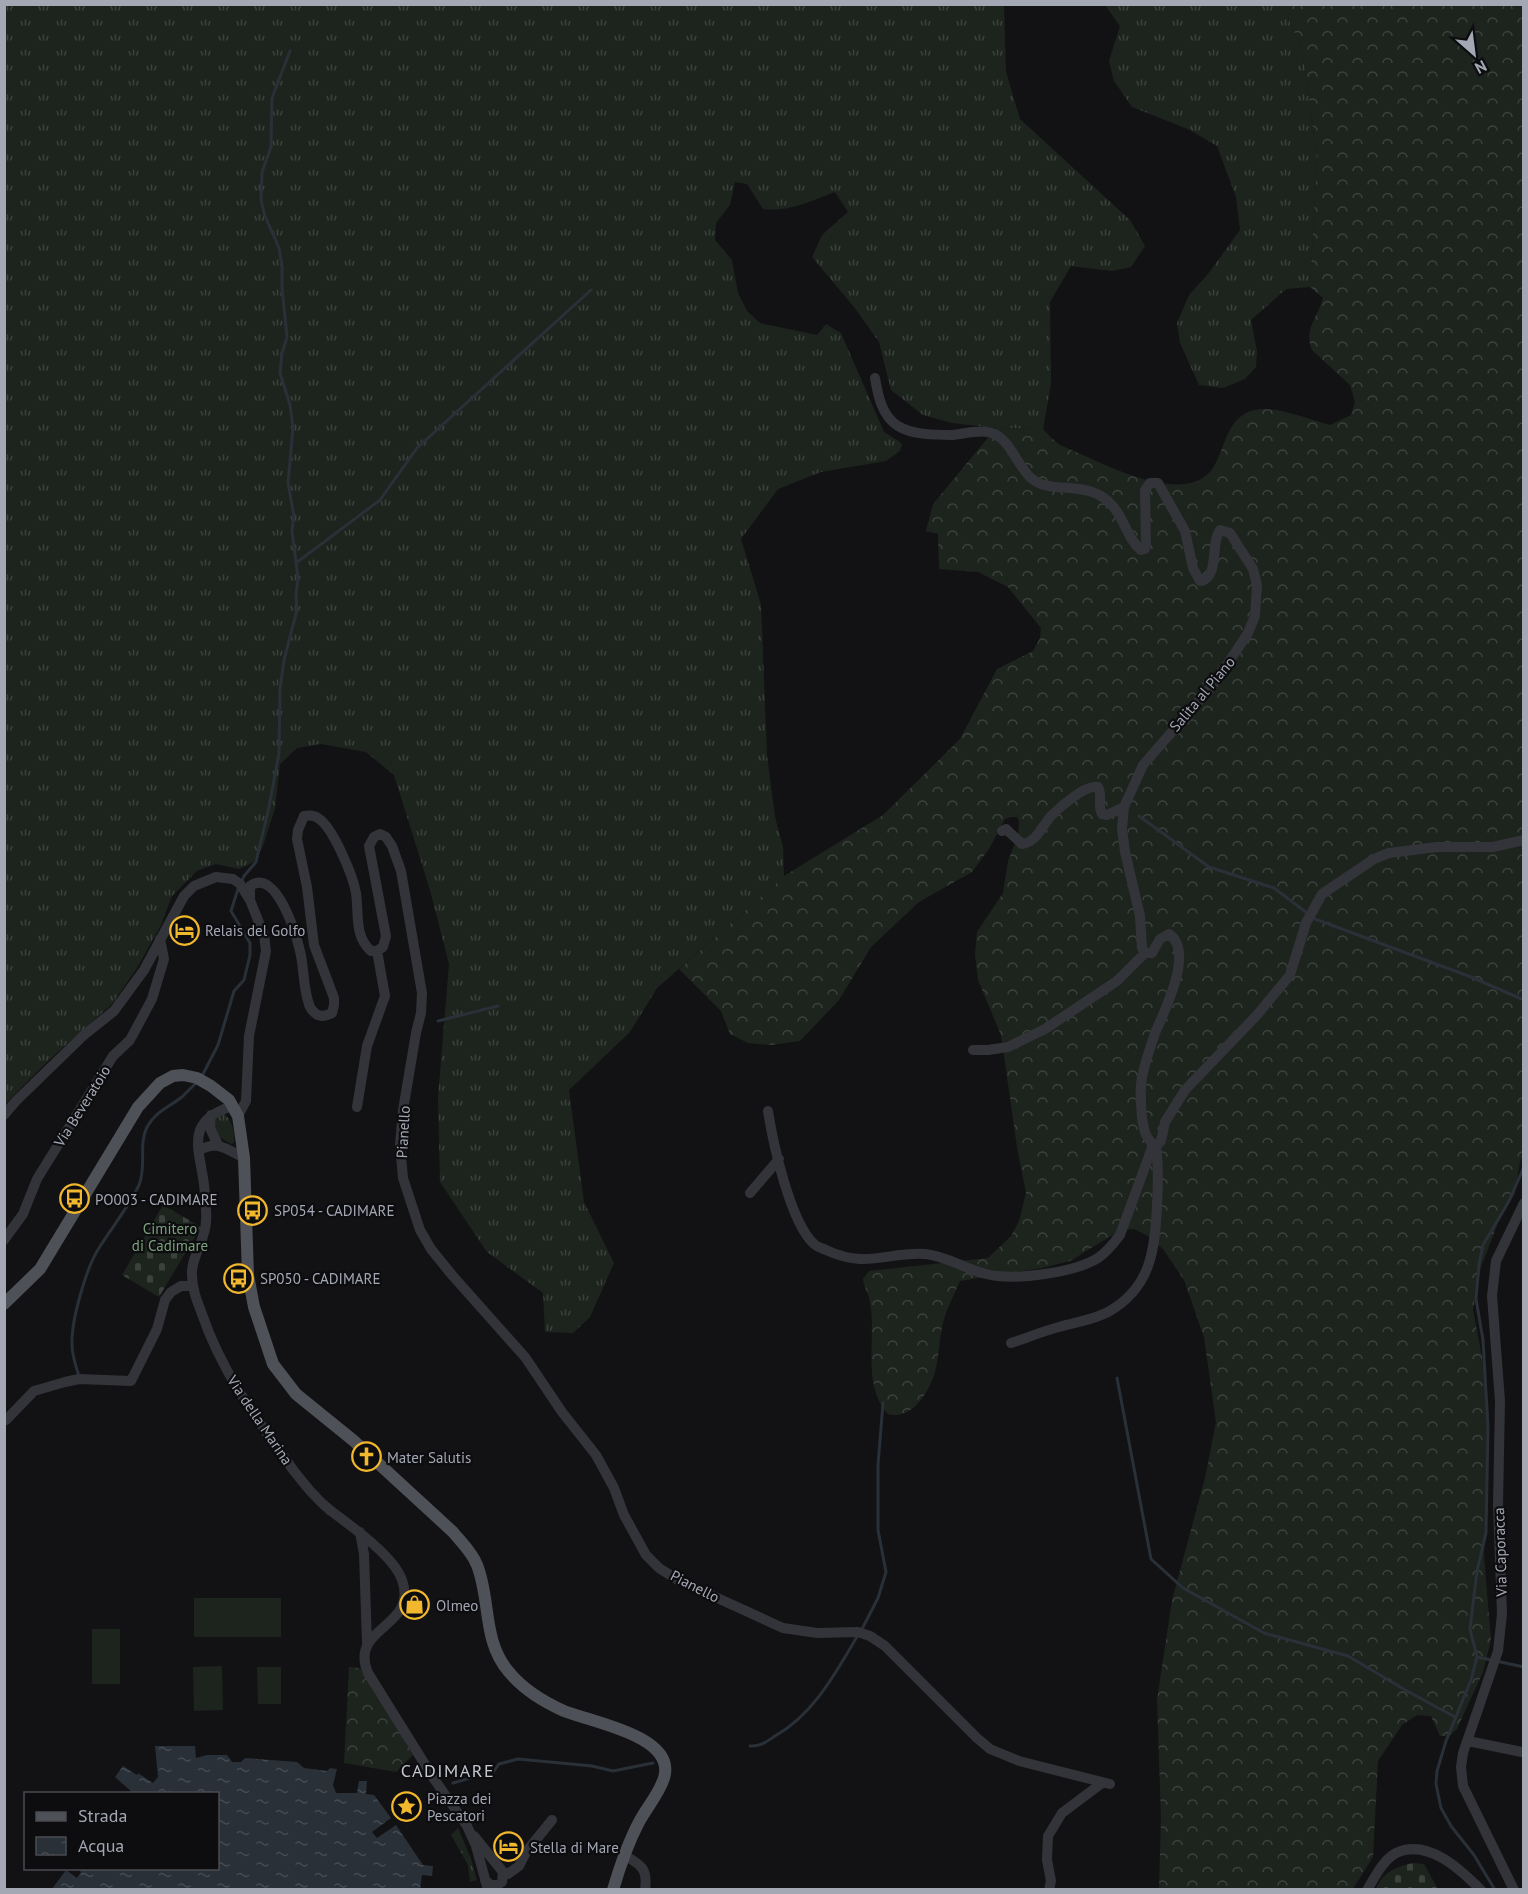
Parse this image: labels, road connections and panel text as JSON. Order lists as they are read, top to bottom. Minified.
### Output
{"streets":{"street":["Salita al Piano","Via Beveratoio","Pianello","Via della Marina","Via Caporacca"]},"districts":["CADIMARE"],"parks":["Cimitero di Cadimare"],"places":{"hotel":["Relais del Golfo","Stella di Mare"],"bus stop":["PO003 - CADIMARE","SP054 - CADIMARE","SP050 - CADIMARE"],"church":["Mater Salutis"],"shop":["Olmeo"],"place":["Piazza dei Pescatori"]},"legend":["Strada","Acqua"],"north":"bottom right"}
